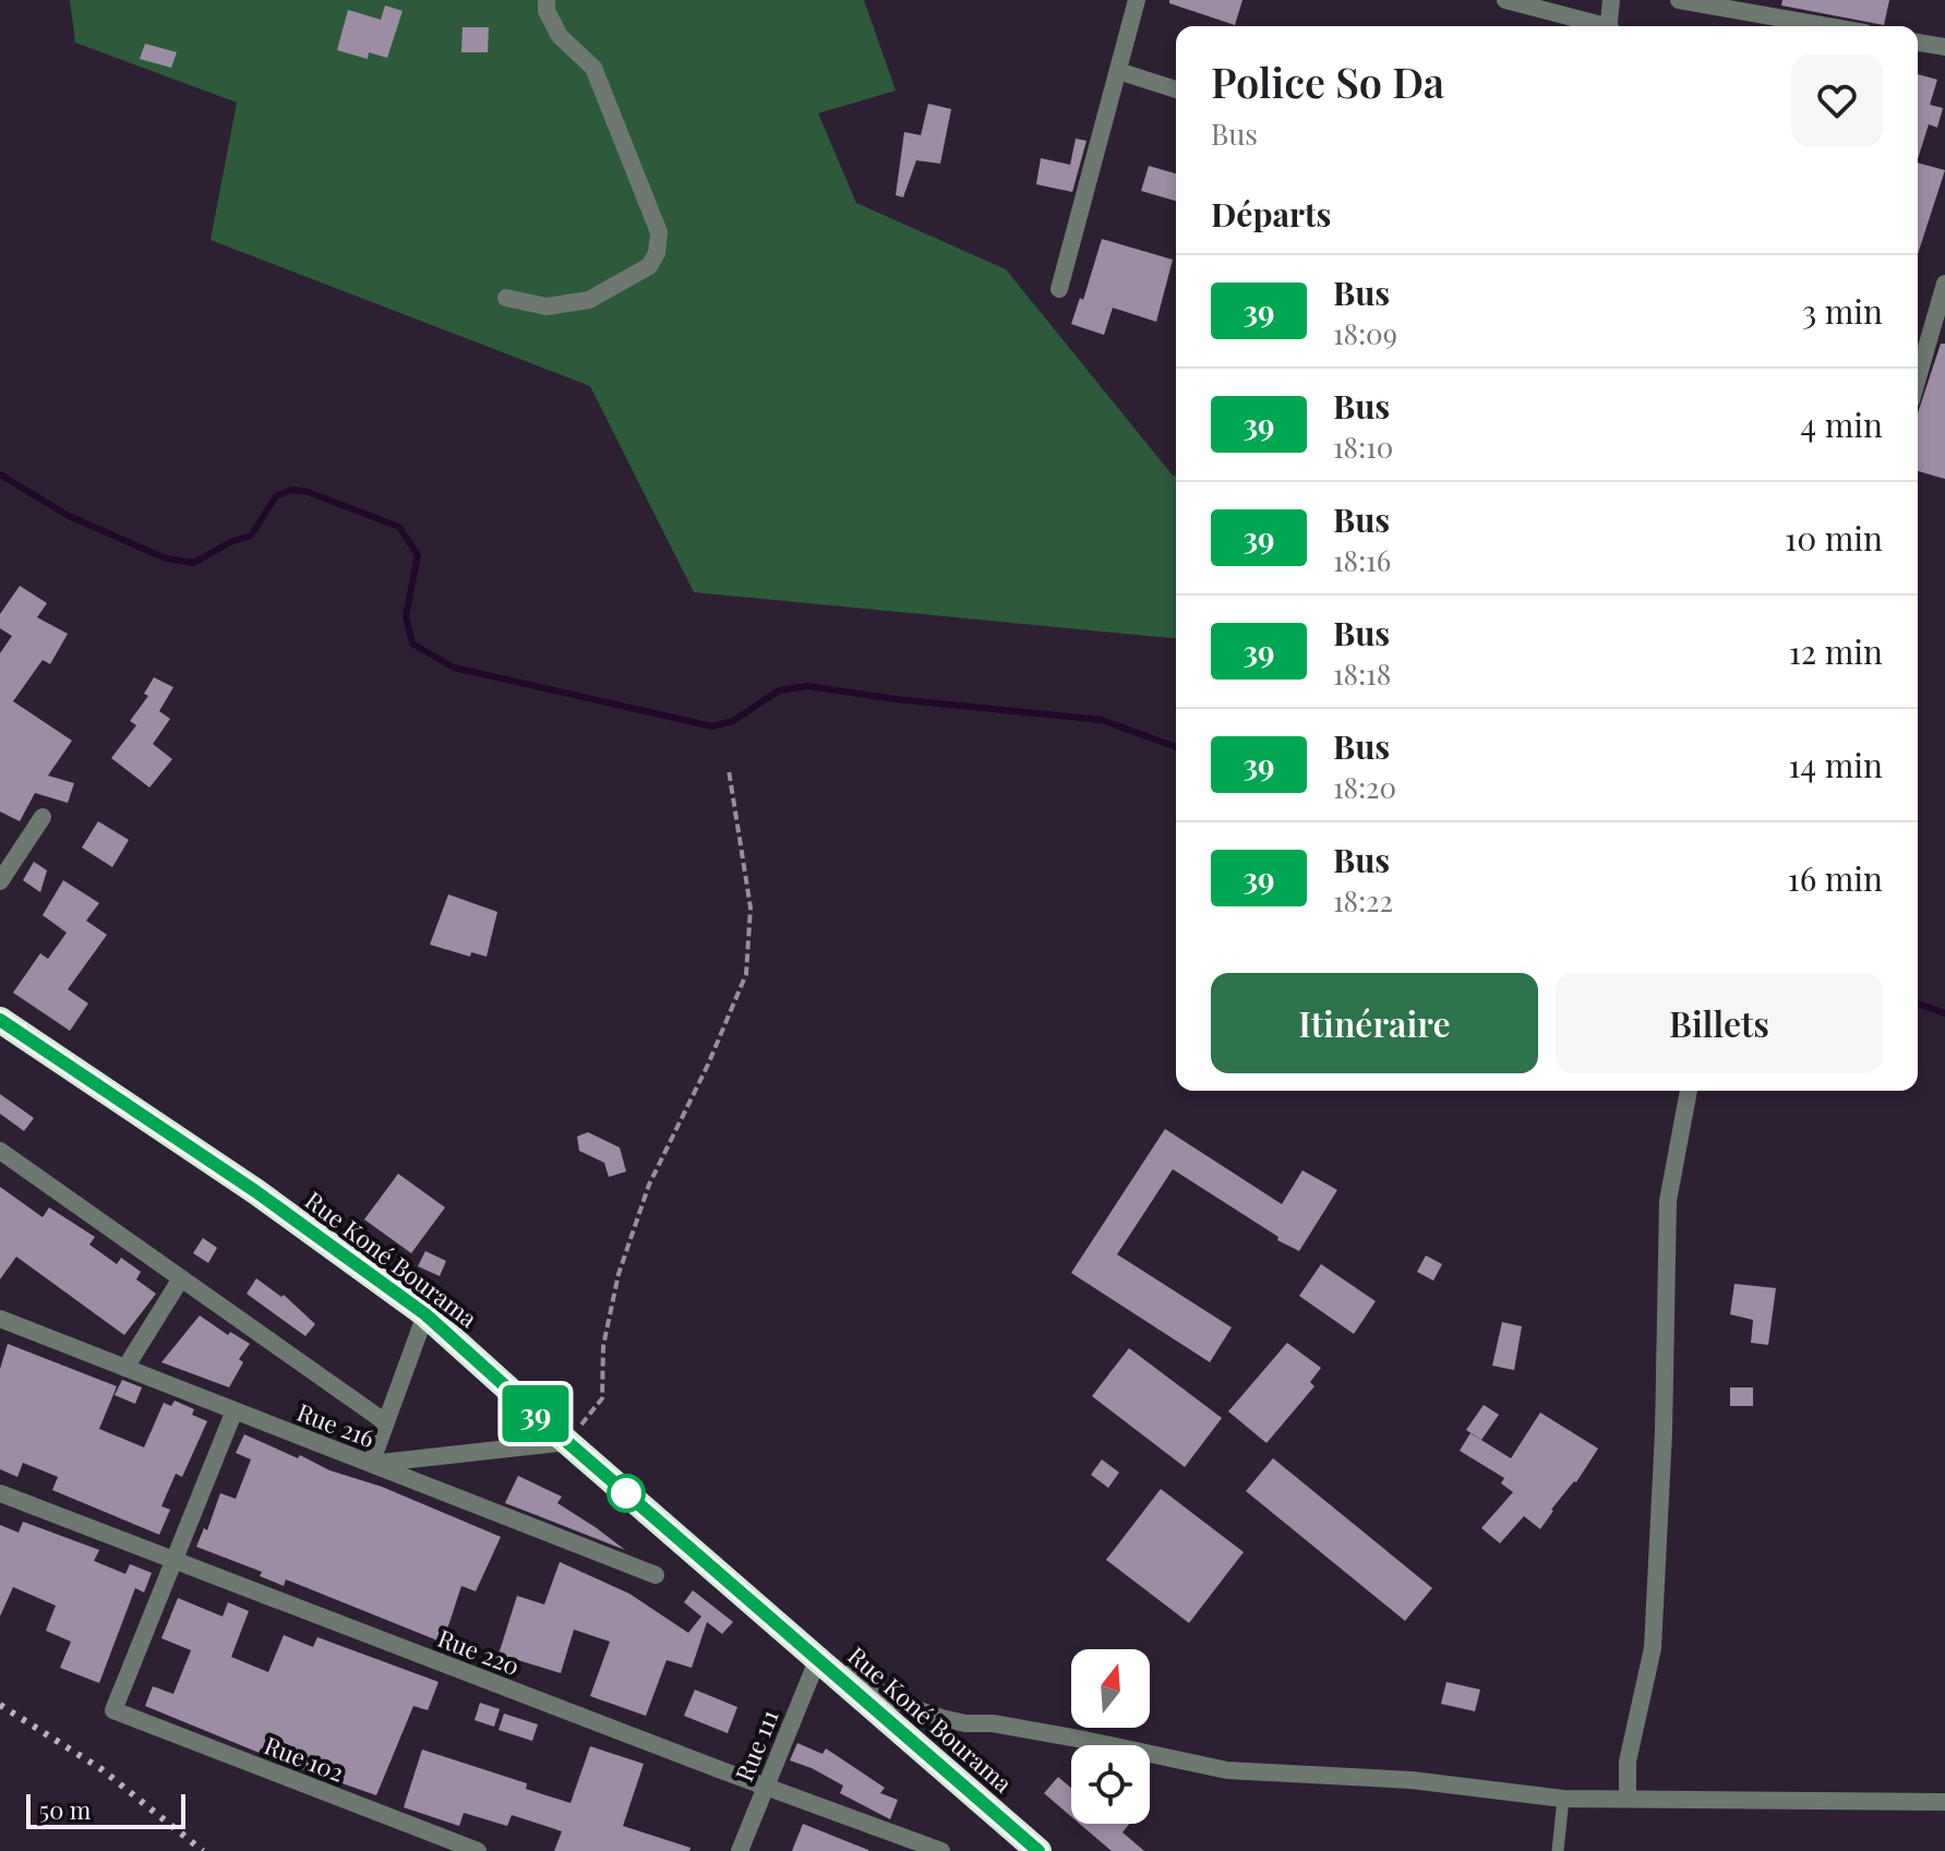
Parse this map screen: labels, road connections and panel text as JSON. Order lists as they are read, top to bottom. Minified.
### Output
{"streets":{"highway":["Rue Koné Bourama"],"street":["Rue 216","Rue 220","Rue 111","Rue 102"]},"crossings":[["Rue Koné Bourama","Rue 111"],["Rue 220","Rue 111"],["Rue 220","Rue 102"]],"lines":["bus line 39"],"scale_bar":"50 m","north":"top","page":{"on_map":"39","heading":[["Police So Da","Bus"],"Départs"],"list":[{"mark":"39","name":"Bus","note":"18:09","value":"3 min"},{"mark":"39","name":"Bus","note":"18:10","value":"4 min"},{"mark":"39","name":"Bus","note":"18:16","value":"10 min"},{"mark":"39","name":"Bus","note":"18:18","value":"12 min"},{"mark":"39","name":"Bus","note":"18:20","value":"14 min"},{"mark":"39","name":"Bus","note":"18:22","value":"16 min"}],"buttons":["Itinéraire","Billets"],"scale":"50 m"}}
